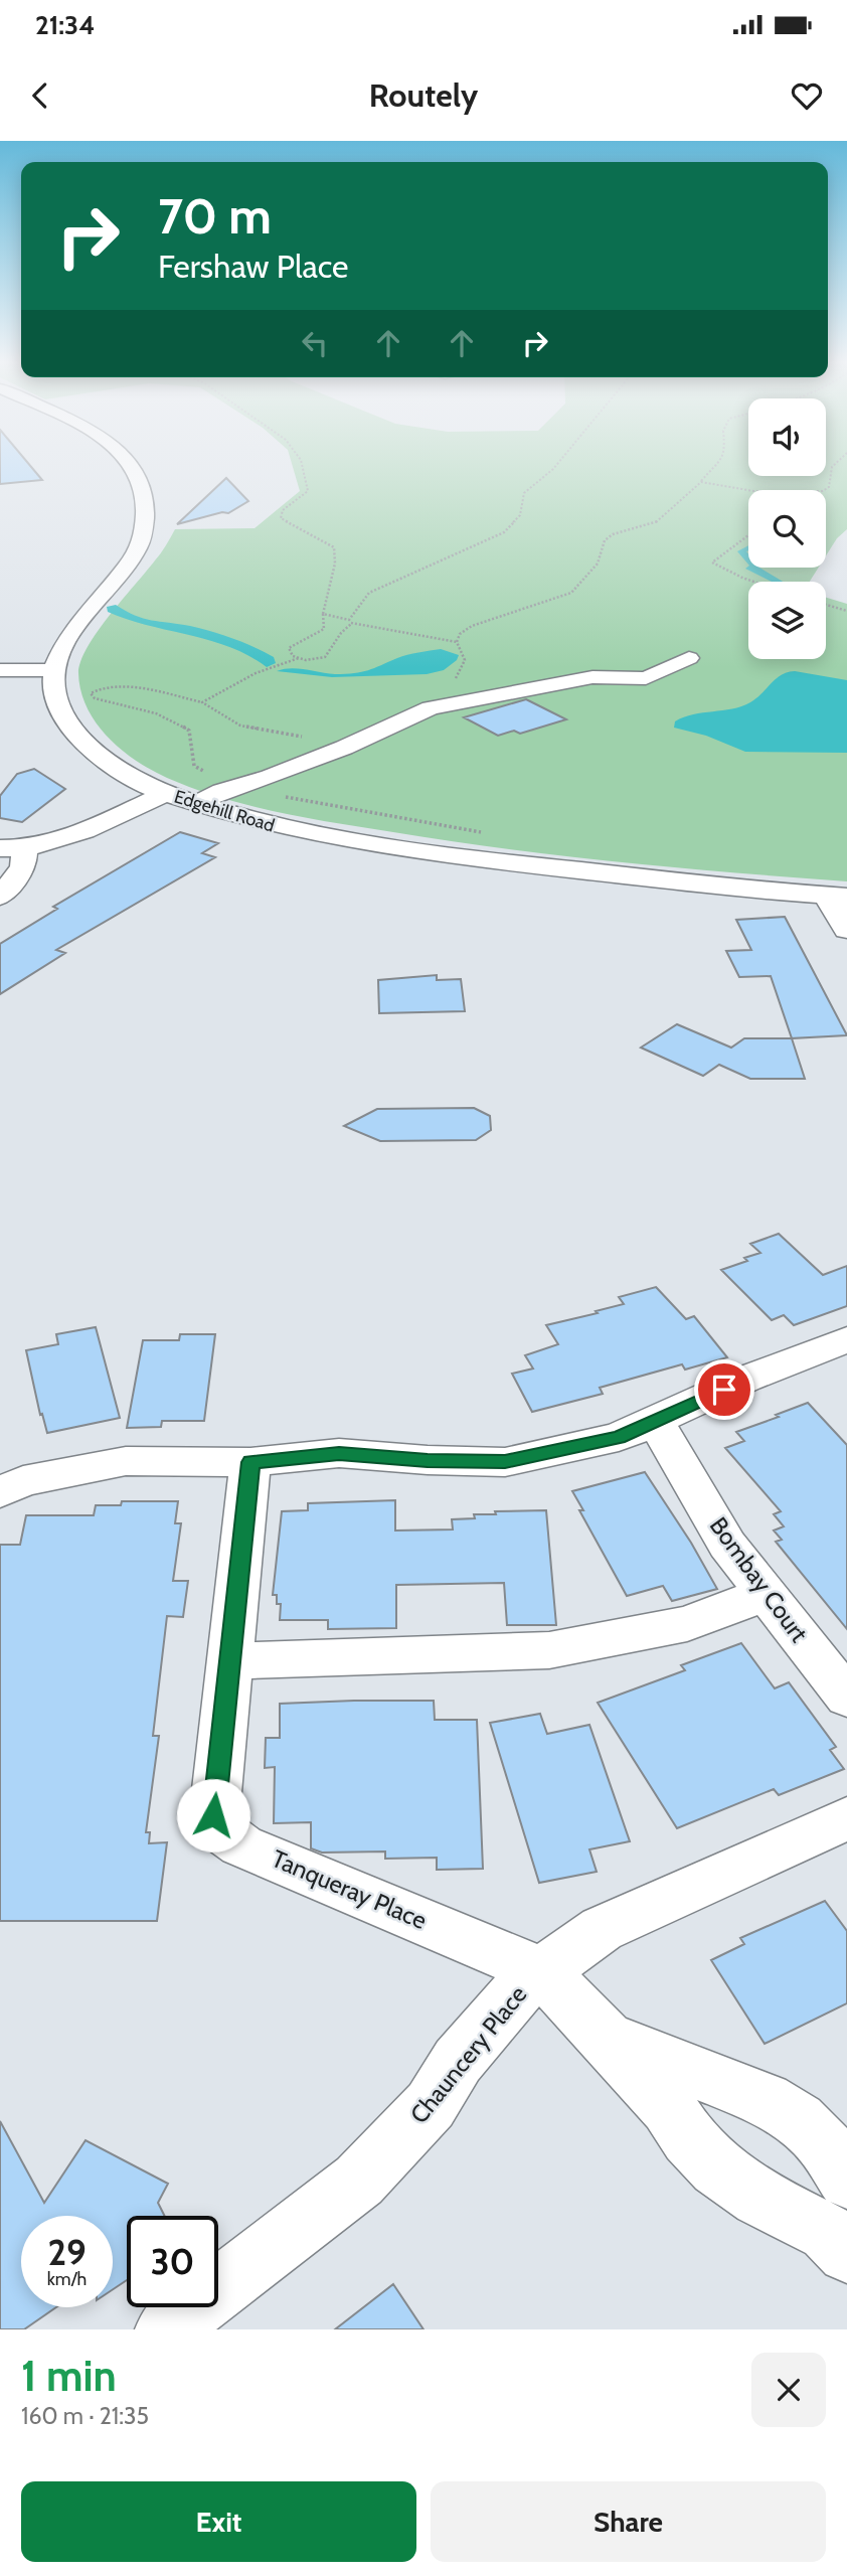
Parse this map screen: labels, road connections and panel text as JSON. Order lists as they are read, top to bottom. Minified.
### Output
{"streets":{"street":["Edgehill Road","Bombay Court","Tanqueray Place","Chauncery Place"]},"crossings":[["Tanqueray Place","Chauncery Place"]],"page":{"status":"21:34","header":"Routely","turn":["70 m","Fershaw Place"],"speed":"29 km/h","limit":"30","heading":["1 min","160 m · 21:35"],"buttons":["Exit","Share"]}}
